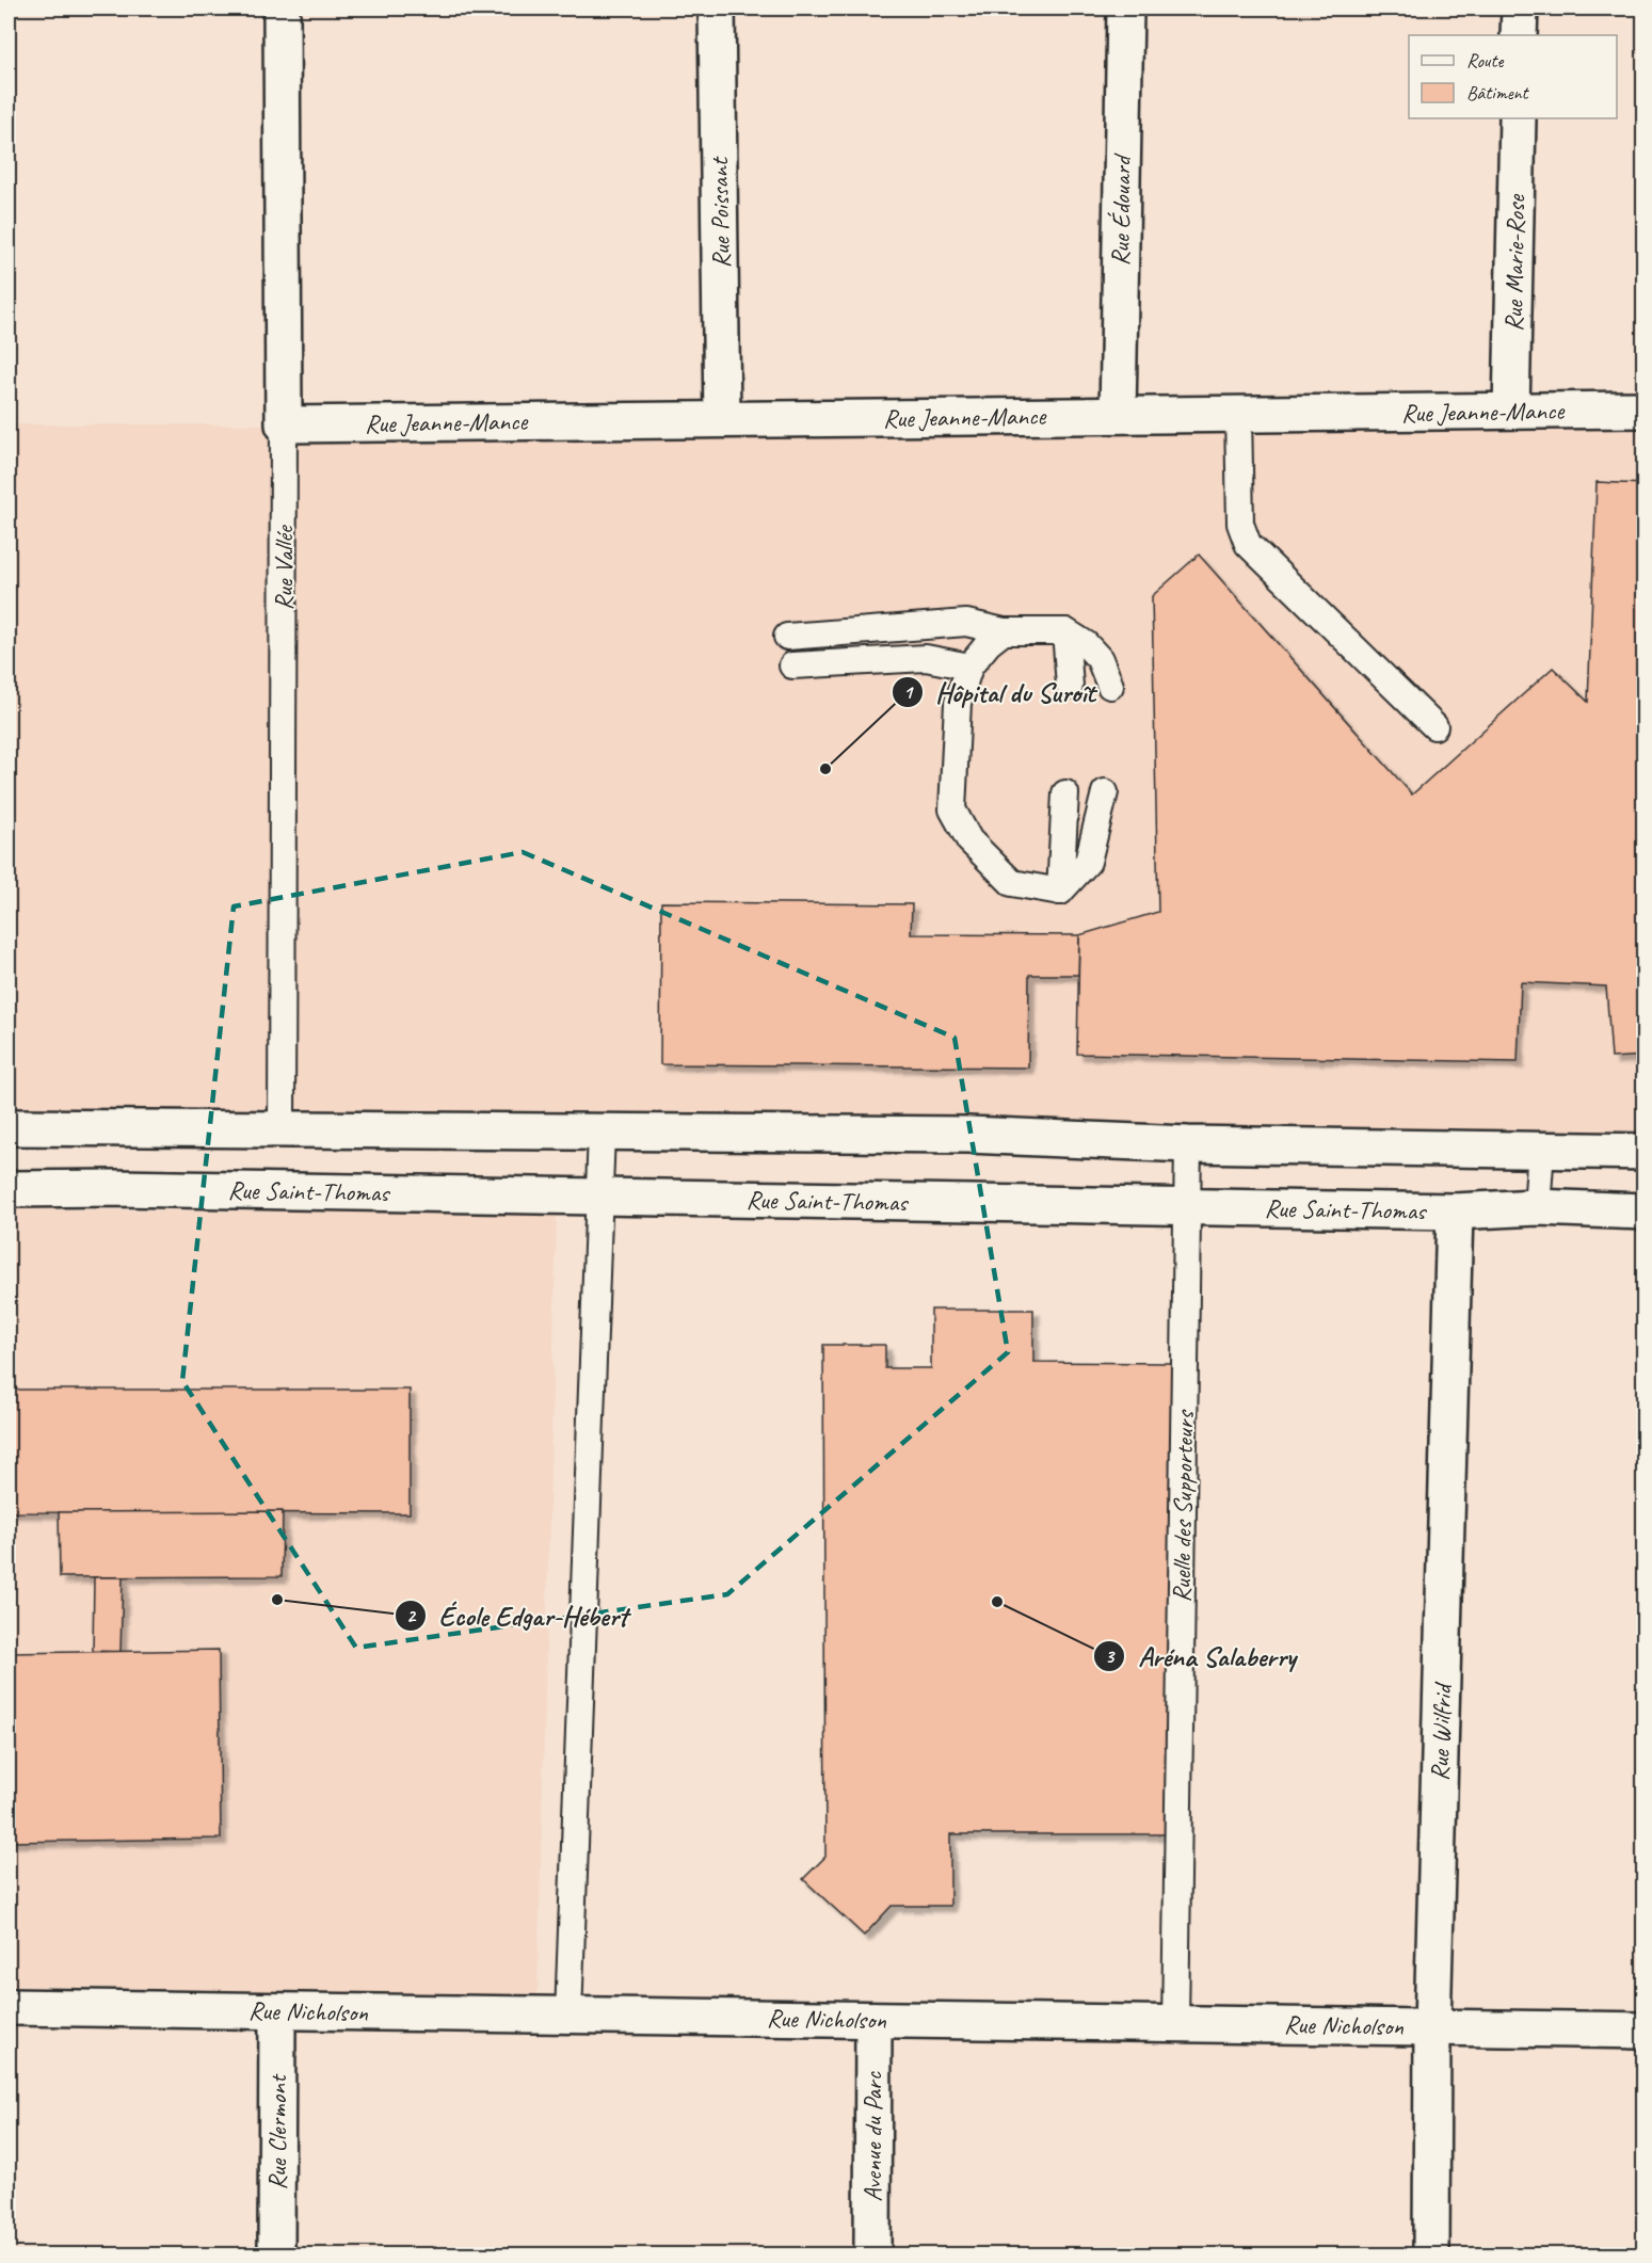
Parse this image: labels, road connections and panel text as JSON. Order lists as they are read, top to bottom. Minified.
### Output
{"streets":{"street":["Rue Édouard","Rue Poissant","Rue Marie-Rose","Rue Jeanne-Mance","Rue Vallée","Rue Saint-Thomas","Rue Wilfrid","Rue Nicholson","Rue Clermont","Avenue du Parc"],"lane":["Ruelle des Supporteurs"]},"crossings":[["Rue Édouard","Rue Jeanne-Mance"],["Rue Poissant","Rue Jeanne-Mance"],["Rue Marie-Rose","Rue Jeanne-Mance"],["Rue Jeanne-Mance","Rue Vallée"],["Rue Saint-Thomas","Ruelle des Supporteurs"],["Rue Saint-Thomas","Rue Wilfrid"],["Ruelle des Supporteurs","Rue Nicholson"],["Rue Wilfrid","Rue Nicholson"],["Rue Nicholson","Rue Clermont"],["Rue Nicholson","Avenue du Parc"]],"places":["Hôpital du Suroît","École Edgar-Hébert","Aréna Salaberry"],"legend":["Route","Bâtiment"]}
